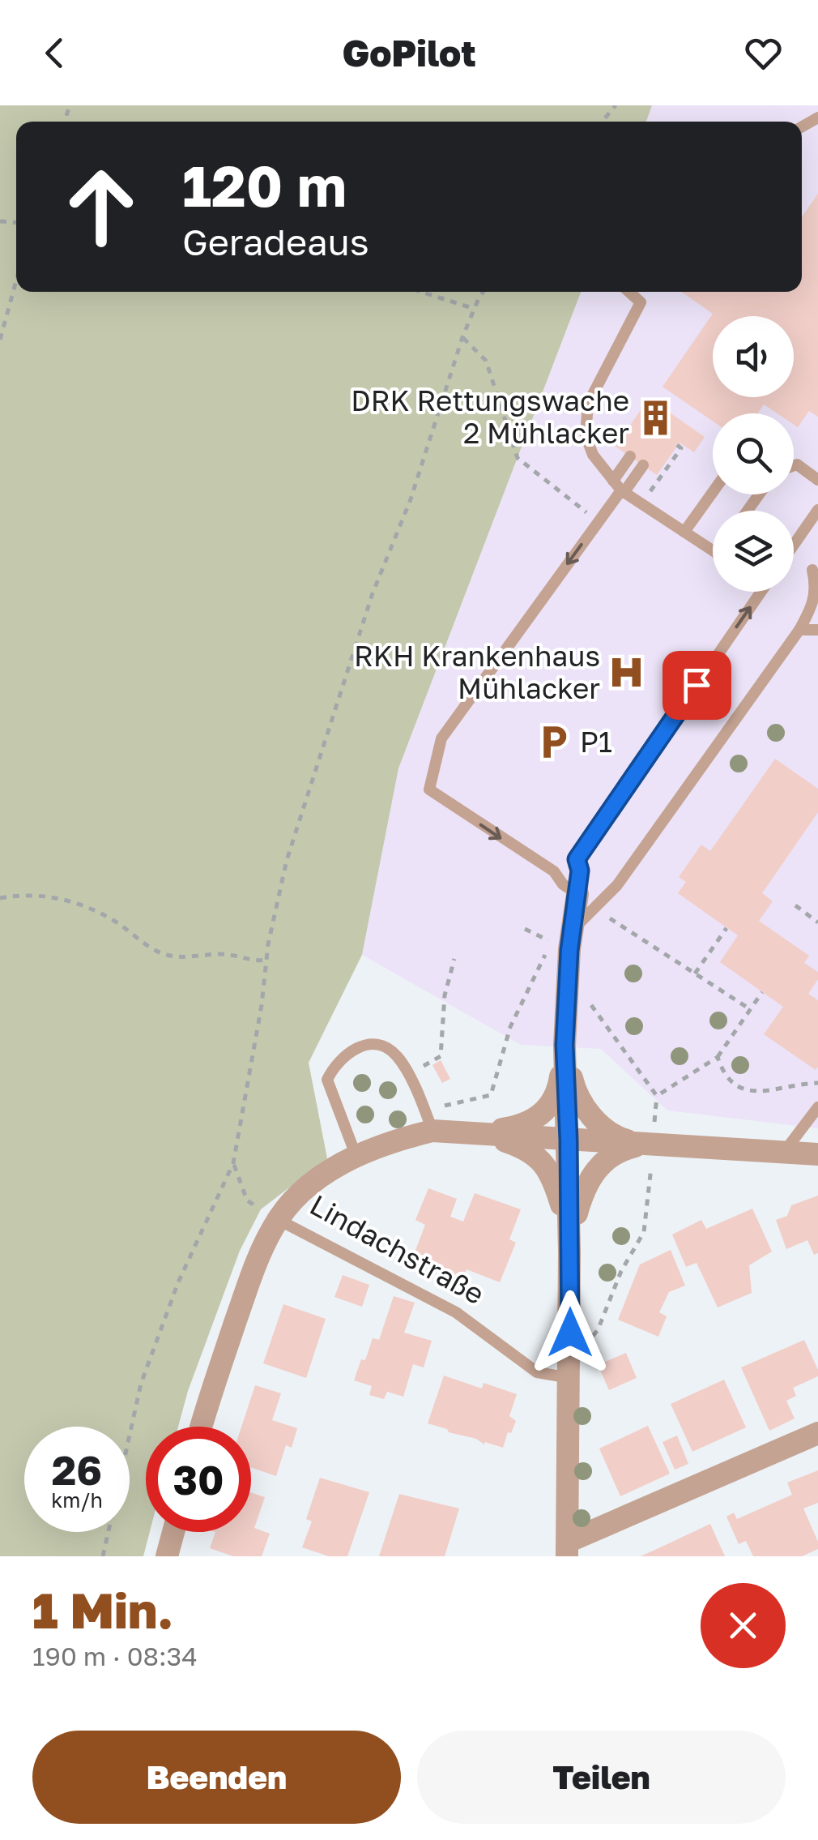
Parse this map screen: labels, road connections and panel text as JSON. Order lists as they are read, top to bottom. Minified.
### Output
{"streets":{"street":["Lindachstraße"]},"places":{"building":["DRK Rettungswache 2 Mühlacker"],"hospital":["RKH Krankenhaus Mühlacker"],"parking":["P1"]},"page":{"header":"GoPilot","turn":["120 m","Geradeaus"],"speed":"26 km/h","limit":"30","heading":["1 Min.","190 m · 08:34"],"buttons":["Beenden","Teilen"]}}
